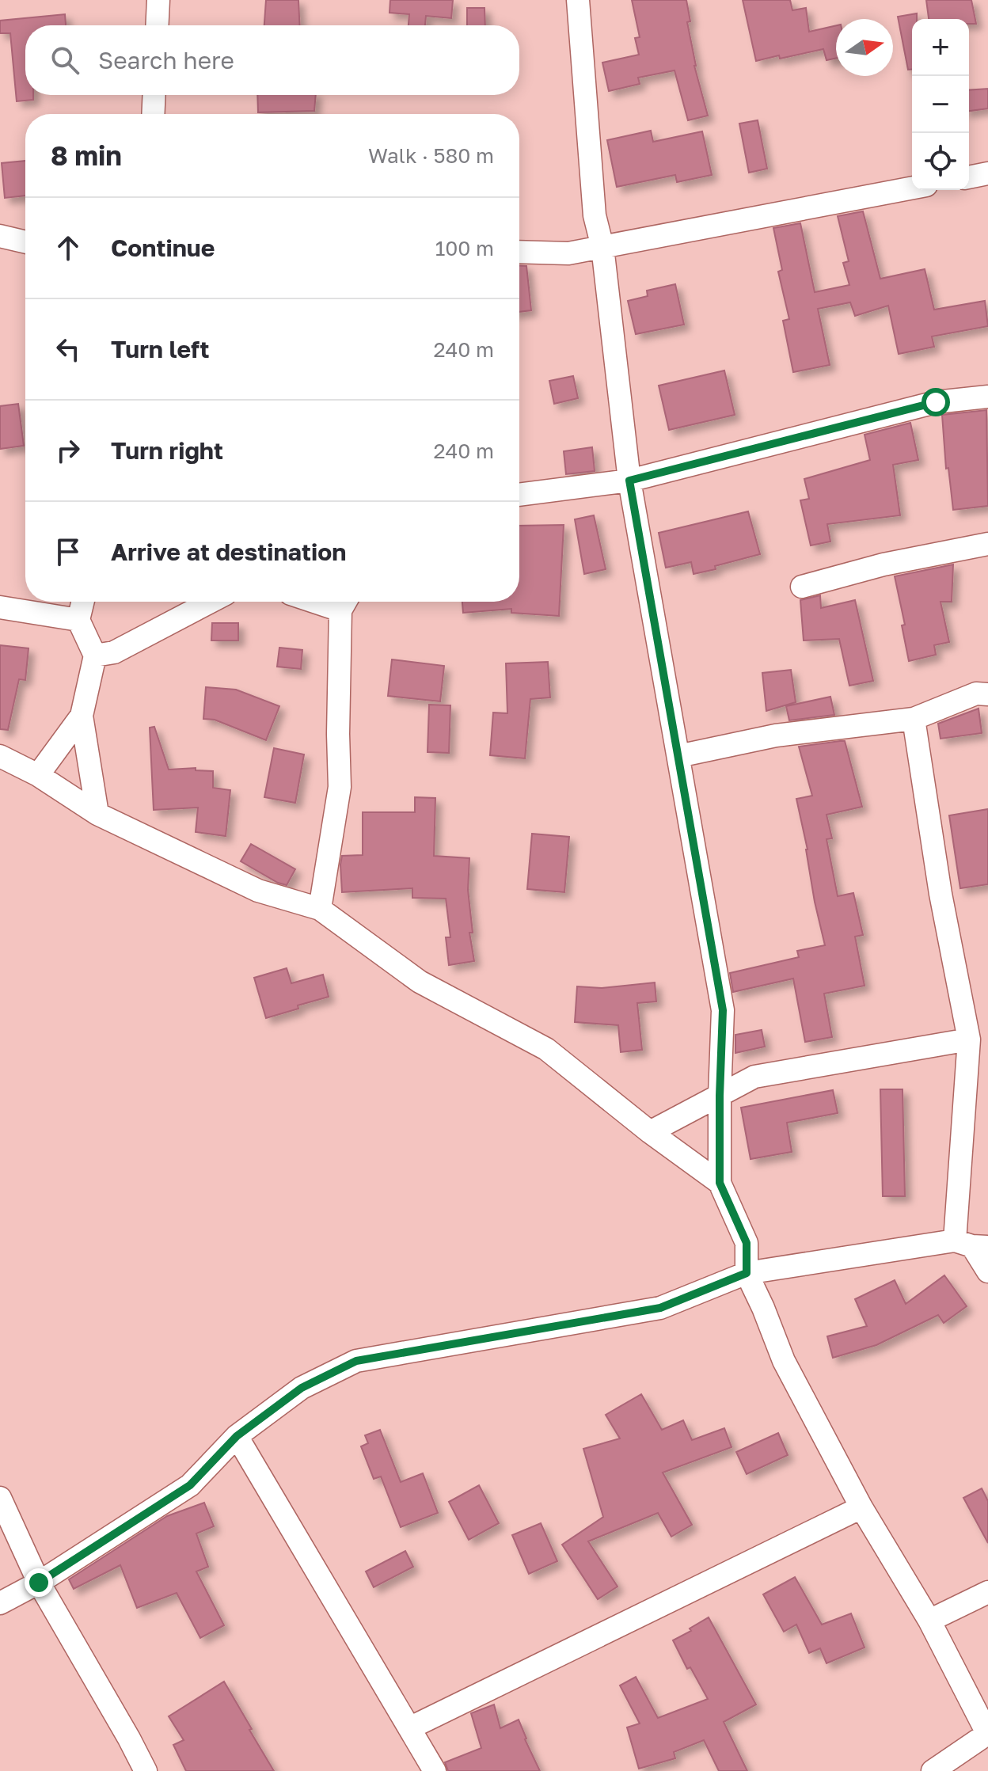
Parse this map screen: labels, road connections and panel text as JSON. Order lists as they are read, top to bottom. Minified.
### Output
{"north":"right","page":{"map_buttons":["+","−"],"search":"Search here","heading":["8 min","Walk · 580 m"],"list":[["Continue","100 m"],["Turn left","240 m"],["Turn right","240 m"],"Arrive at destination"]}}
